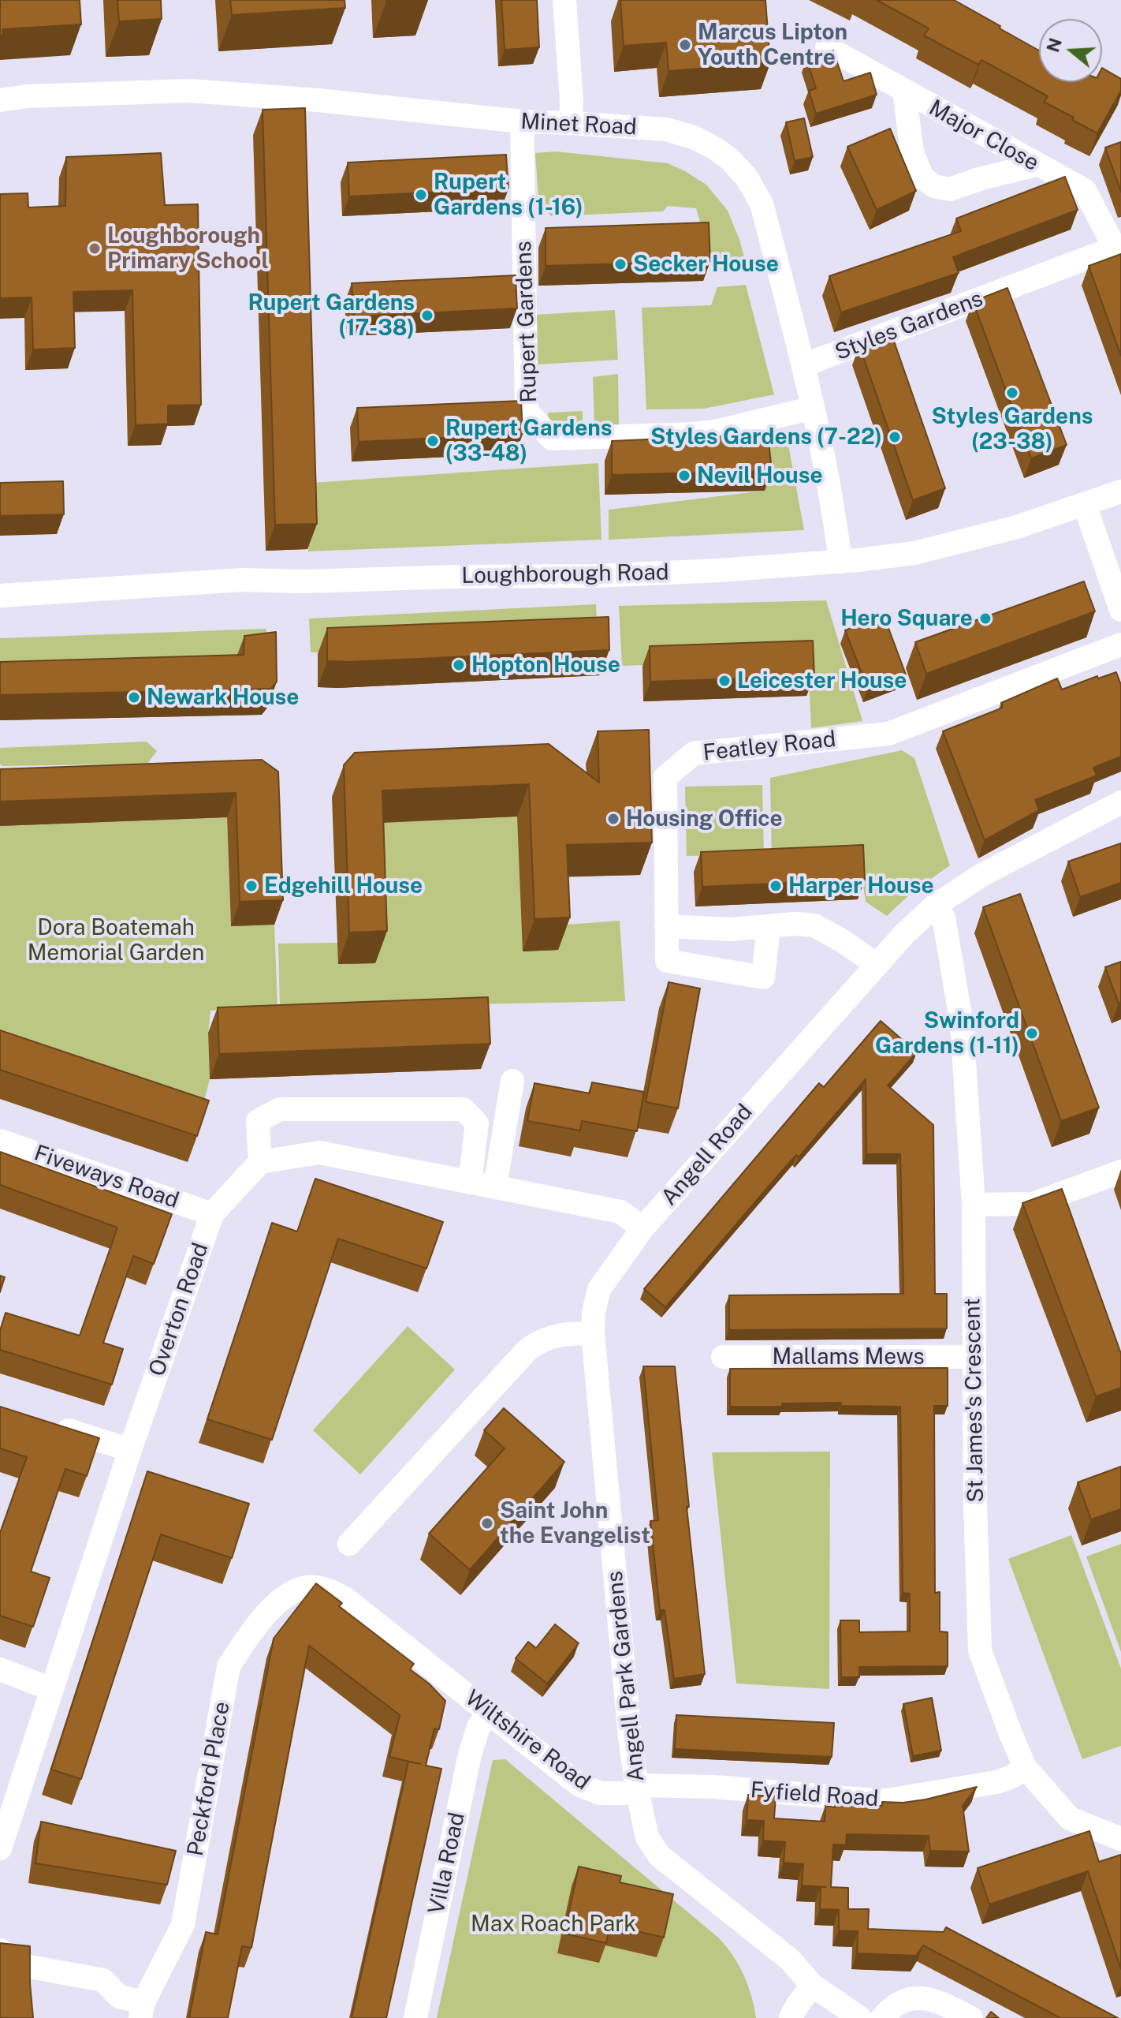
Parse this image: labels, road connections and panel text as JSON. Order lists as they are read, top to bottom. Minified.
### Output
{"streets":{"street":["Minet Road","Major Close","Rupert Gardens","Styles Gardens","Loughborough Road","Featley Road","Angell Road","Fiveways Road","Overton Road","Mallams Mews","St James's Crescent","Angell Park Gardens","Wiltshire Road","Peckford Place","Fyfield Road","Villa Road"]},"crossings":[["Minet Road","Rupert Gardens"],["Minet Road","Styles Gardens"],["Minet Road","Loughborough Road"],["Major Close","Styles Gardens"],["Angell Road","St James's Crescent"],["Angell Road","Angell Park Gardens"],["Fiveways Road","Overton Road"],["Mallams Mews","St James's Crescent"],["St James's Crescent","Fyfield Road"],["Angell Park Gardens","Wiltshire Road"],["Angell Park Gardens","Fyfield Road"],["Wiltshire Road","Peckford Place"],["Wiltshire Road","Fyfield Road"],["Wiltshire Road","Villa Road"]],"parks":["Dora Boatemah Memorial Garden","Max Roach Park"],"places":["Marcus Lipton Youth Centre","Rupert Gardens (1-16)","Loughborough Primary School","Secker House","Rupert Gardens (17-38)","Styles Gardens (23-38)","Styles Gardens (7-22)","Rupert Gardens (33-48)","Nevil House","Hero Square","Hopton House","Leicester House","Newark House","Housing Office","Edgehill House","Harper House","Swinford Gardens (1-11)","Saint John the Evangelist"],"north":"left"}
